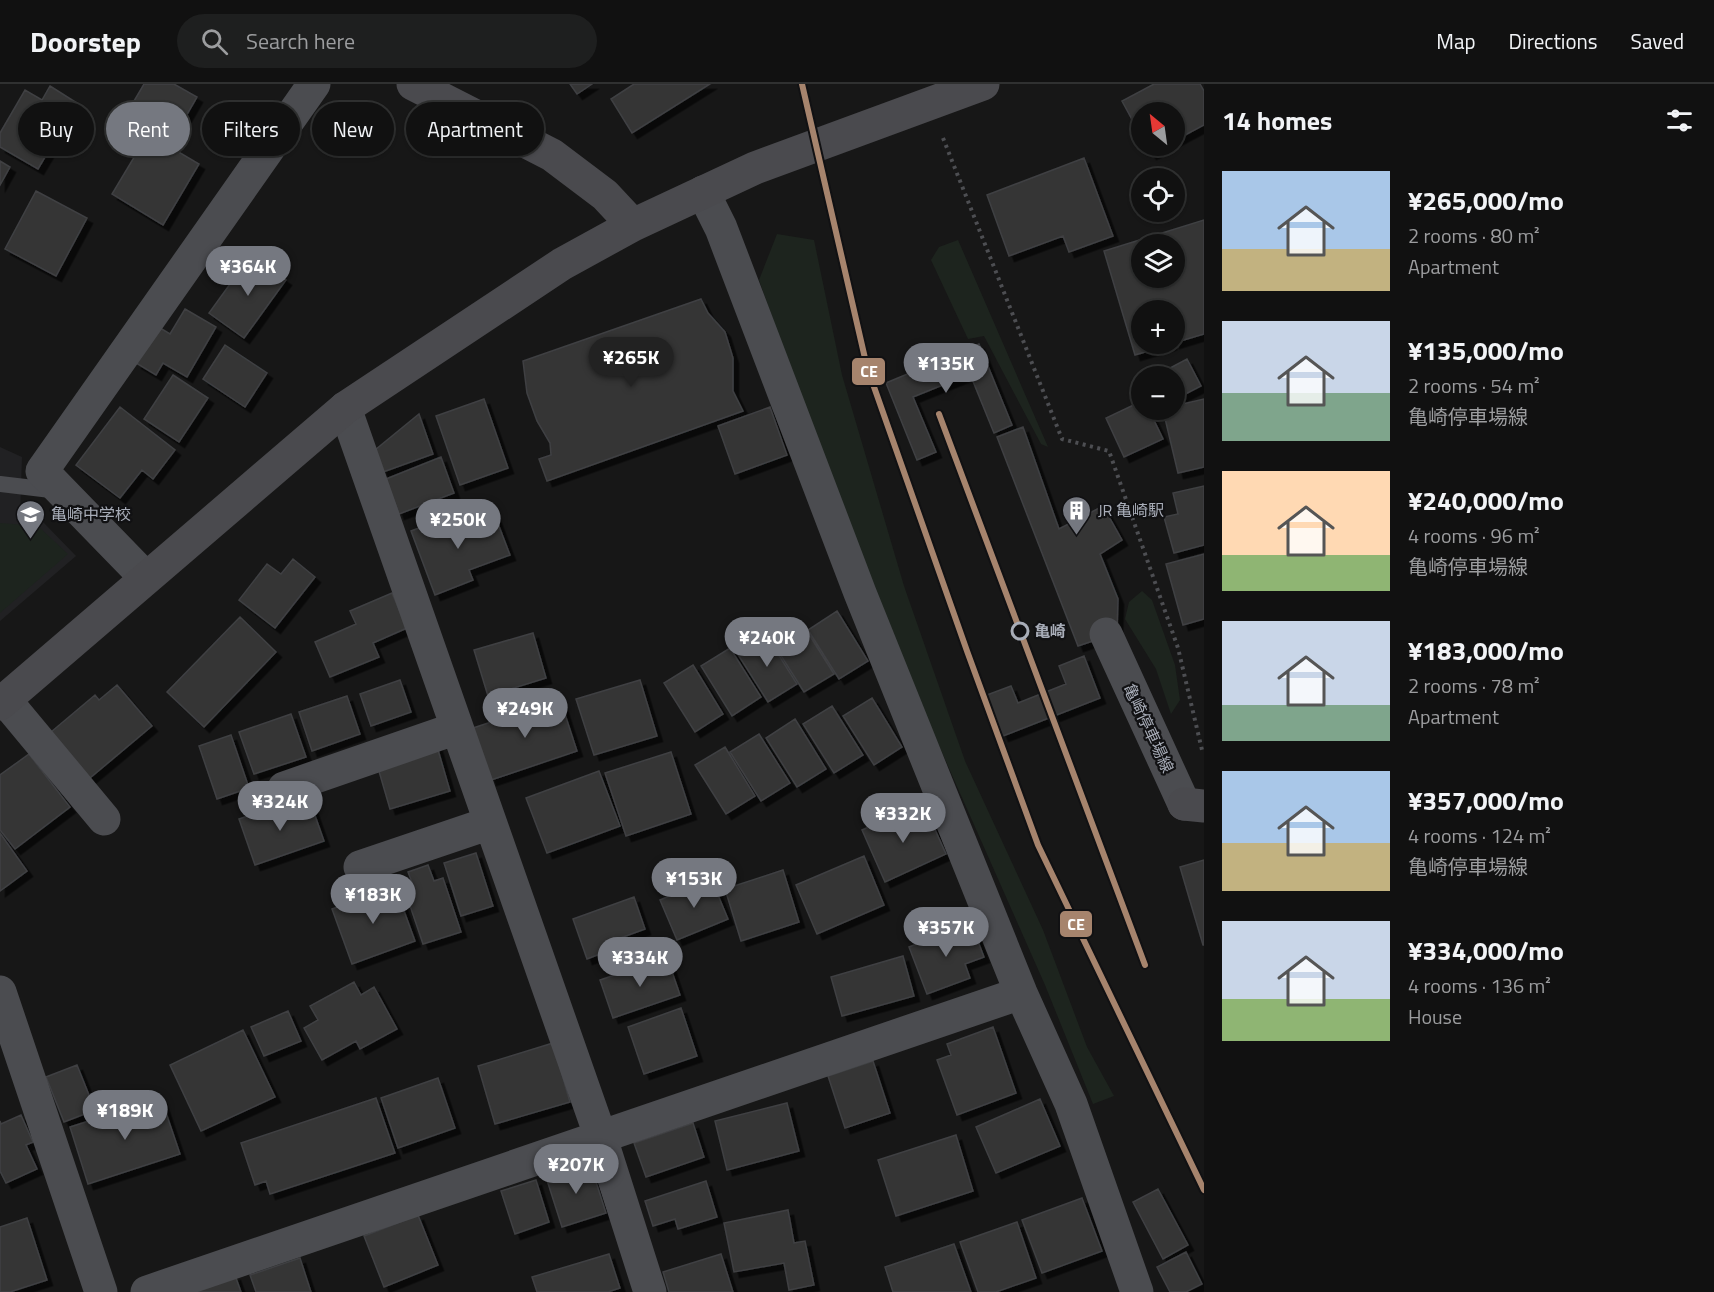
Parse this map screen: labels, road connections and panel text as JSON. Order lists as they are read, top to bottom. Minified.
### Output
{"streets":{"street":["亀崎停車場線"]},"places":{"building":["JR 亀崎駅"],"school or university":["亀崎中学校"],"other":["亀崎"]},"lines":["transit line CE"],"north":"top left","page":{"header":"Doorstep","search":"Search here","nav":["Map","Directions","Saved"],"heading":"14 homes","map_buttons":["+","−"],"chip":["Buy","Rent","Filters","New","Apartment"],"list":[{"name":"¥265,000/mo","note":"2 rooms · 80 m² · Apartment"},{"name":"¥135,000/mo","note":"2 rooms · 54 m² · 亀崎停車場線"},{"name":"¥240,000/mo","note":"4 rooms · 96 m² · 亀崎停車場線"},{"name":"¥183,000/mo","note":"2 rooms · 78 m² · Apartment"},{"name":"¥357,000/mo","note":"4 rooms · 124 m² · 亀崎停車場線"},{"name":"¥334,000/mo","note":"4 rooms · 136 m² · House"}],"price":["¥364K","¥265K","¥135K","¥250K","¥240K","¥249K","¥324K","¥332K","¥153K","¥183K","¥357K","¥334K","¥189K","¥207K"]}}
